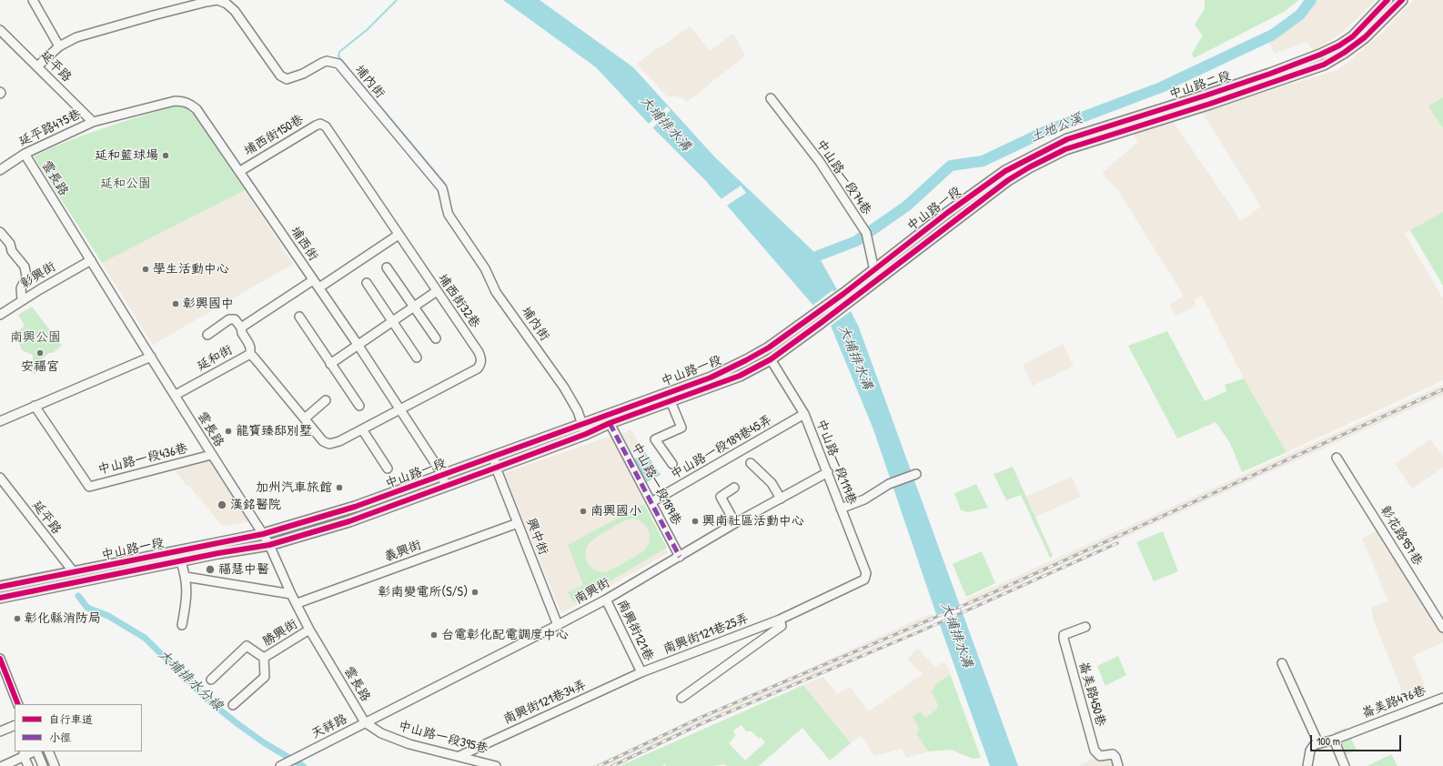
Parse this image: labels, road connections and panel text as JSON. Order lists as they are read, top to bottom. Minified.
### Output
{"streets":{"main road":["中山路二段","中山路一段"],"street":["延平路","埔內街","延平路475巷","埔西街150巷","中山路一段74巷","雲長路","埔西街","彰興街","埔西街32巷","延和街","中山路一段189巷45弄","中山路一段436巷","中山路一段119巷","中山路一段189巷","彰花路957巷","興中街","義興街","南興街","南興街121巷","勝興街","南興街121巷25弄","崙美路450巷","南興街121巷34弄","崙美路476巷","天祥路","中山路一段395巷"]},"crossings":[["延平路","延平路475巷"],["延平路","中山路一段"],["延平路","埔西街"],["埔內街","中山路一段"],["中山路二段","中山路一段"],["延平路475巷","雲長路"],["延平路475巷","埔西街"],["埔西街150巷","埔西街"],["埔西街150巷","埔西街32巷"],["中山路一段74巷","中山路一段"],["雲長路","中山路一段"],["雲長路","彰興街"],["雲長路","延和街"],["雲長路","中山路一段436巷"],["雲長路","義興街"],["雲長路","南興街"],["雲長路","勝興街"],["雲長路","天祥路"],["雲長路","中山路一段395巷"],["中山路一段","埔西街"],["中山路一段","中山路一段119巷"],["中山路一段","中山路一段189巷"],["中山路一段","興中街"],["埔西街","埔西街32巷"],["埔西街","延和街"],["埔西街32巷","延和街"],["中山路一段189巷45弄","中山路一段119巷"],["中山路一段189巷45弄","中山路一段189巷"],["中山路一段119巷","南興街"],["中山路一段119巷","南興街121巷25弄"],["中山路一段189巷","南興街"],["興中街","義興街"],["興中街","南興街"],["南興街","南興街121巷"],["南興街","天祥路"],["南興街","中山路一段395巷"],["南興街121巷","南興街121巷25弄"],["南興街121巷","南興街121巷34弄"],["南興街121巷25弄","南興街121巷34弄"],["南興街121巷34弄","中山路一段395巷"],["天祥路","中山路一段395巷"]],"water":["大埔排水溝","土地公溪","大埔排水分線"],"parks":["延和公園","南興公園"],"places":["延和籃球場","學生活動中心","彰興國中","安福宮","龍寶臻邸別墅","加州汽車旅館","漢銘醫院","南興國小","興南社區活動中心","福慧中醫","彰南變電所(S/S)","彰化縣消防局","台電彰化配電調度中心"],"legend":["自行車道","小徑"],"scale_bar":"100 m"}
